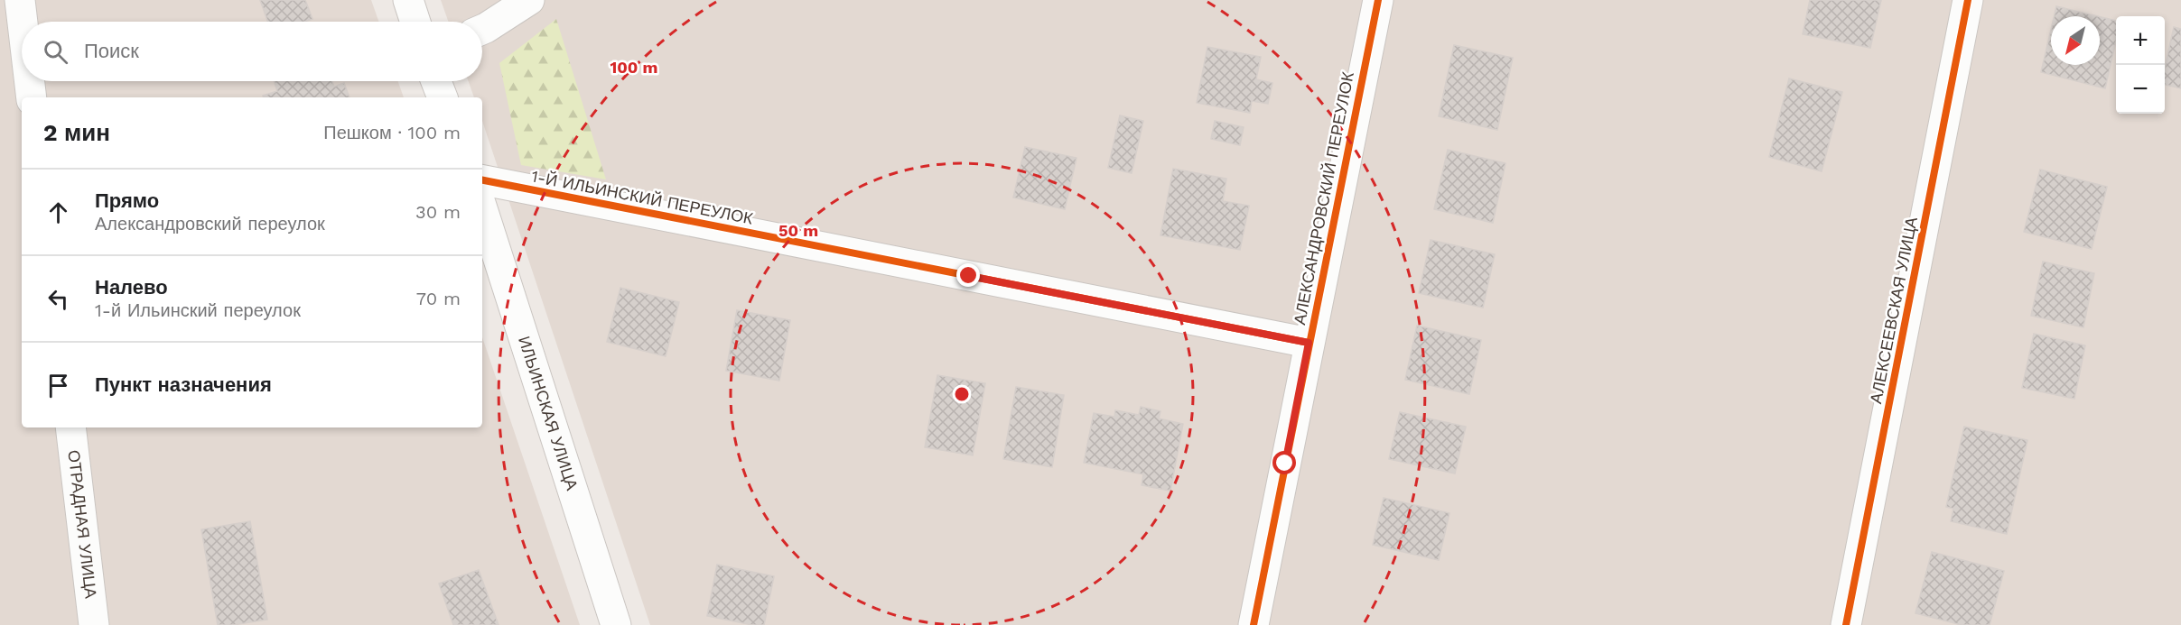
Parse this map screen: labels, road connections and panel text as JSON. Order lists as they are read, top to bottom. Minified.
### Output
{"streets":{"street":["1-Й ИЛЬИНСКИЙ ПЕРЕУЛОК","АЛЕКСАНДРОВСКИЙ ПЕРЕУЛОК","АЛЕКСЕЕВСКАЯ УЛИЦА","ИЛЬИНСКАЯ УЛИЦА","ОТРАДНАЯ УЛИЦА"]},"crossings":[["1-Й ИЛЬИНСКИЙ ПЕРЕУЛОК","АЛЕКСАНДРОВСКИЙ ПЕРЕУЛОК"]],"north":"bottom left","page":{"map_buttons":["+","−"],"search":"Поиск","heading":["2 мин","Пешком · 100 m"],"list":[["Прямо","Александровский переулок","30 m"],["Налево","1-й Ильинский переулок","70 m"],"Пункт назначения"]},"rings":["100 m","50 m"]}
